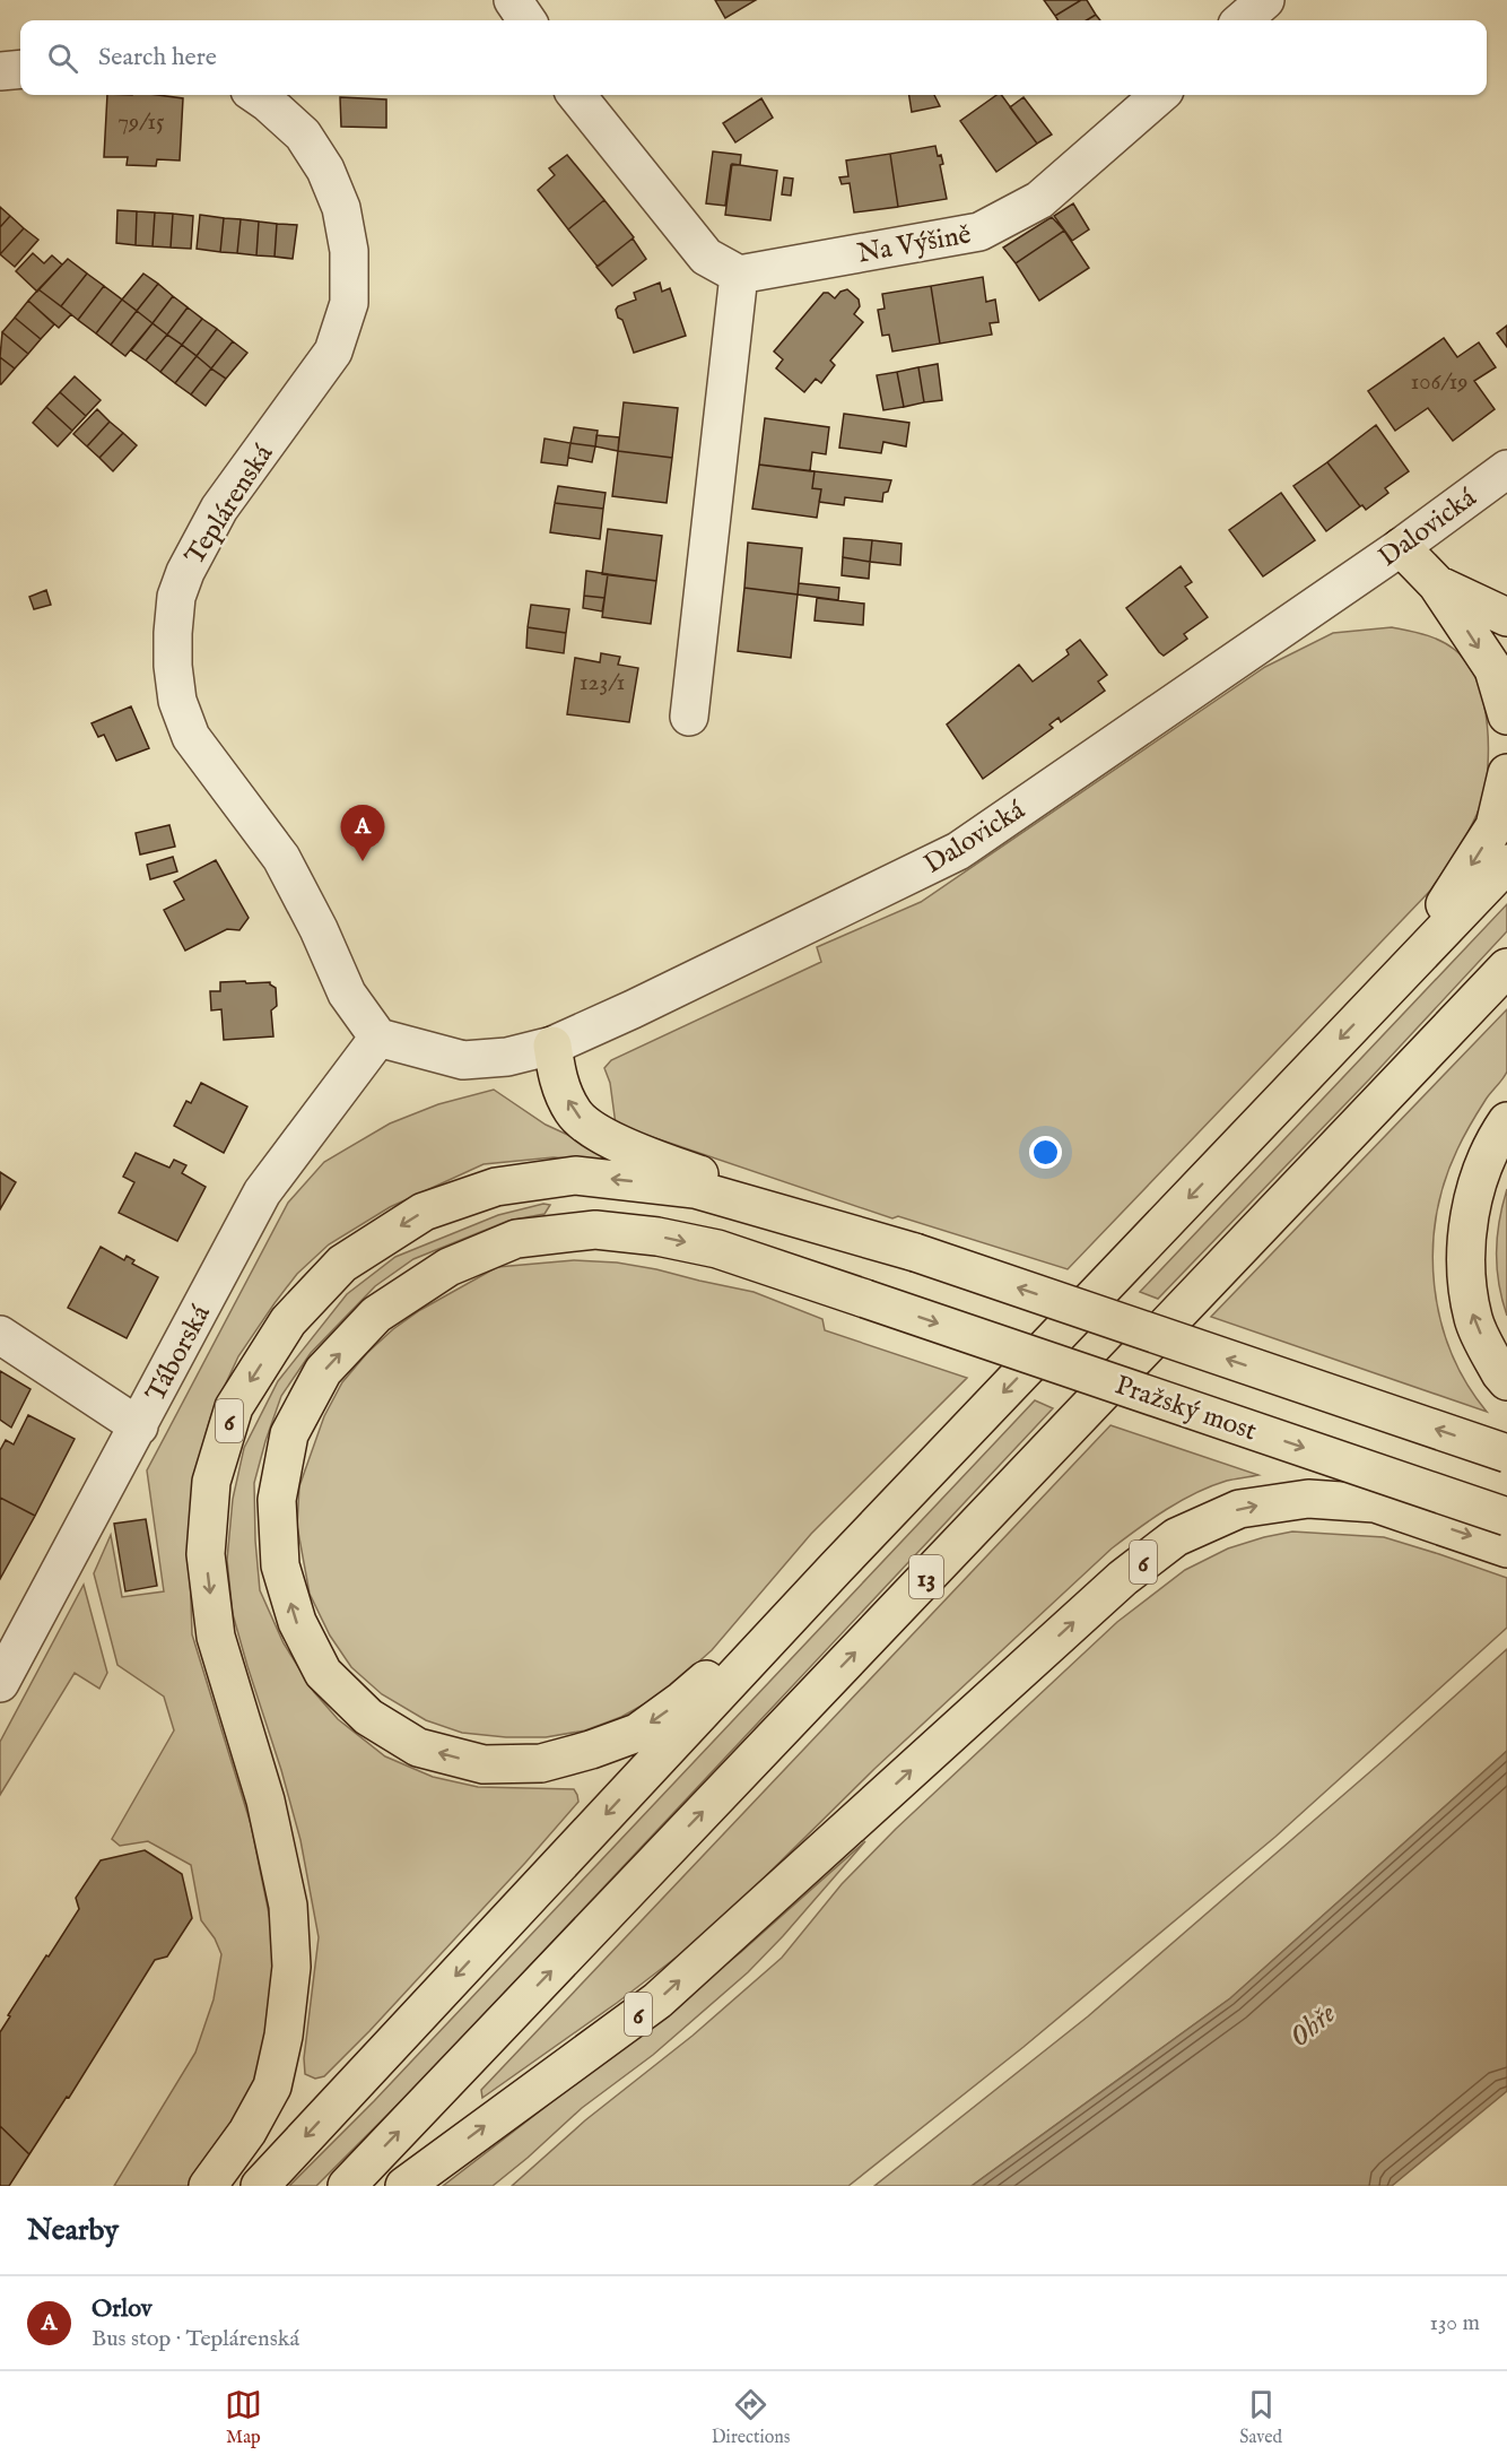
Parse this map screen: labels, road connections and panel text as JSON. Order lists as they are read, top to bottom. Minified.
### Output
{"streets":{"highway":["Pražský most","6","13"],"street":["Na Výšině","Teplárenská","Dalovická","Táborská"]},"crossings":[["Teplárenská","Dalovická"],["Teplárenská","Táborská"],["Dalovická","Táborská"]],"water":["Ohře"],"house_numbers":["79/15","106/19","123/1"],"page":{"search":"Search here","pins":"A","heading":"Nearby","list":[{"mark":"A","name":"Orlov","note":"Bus stop · Teplárenská","value":"130 m"}],"nav":["Map","Directions","Saved"]}}
